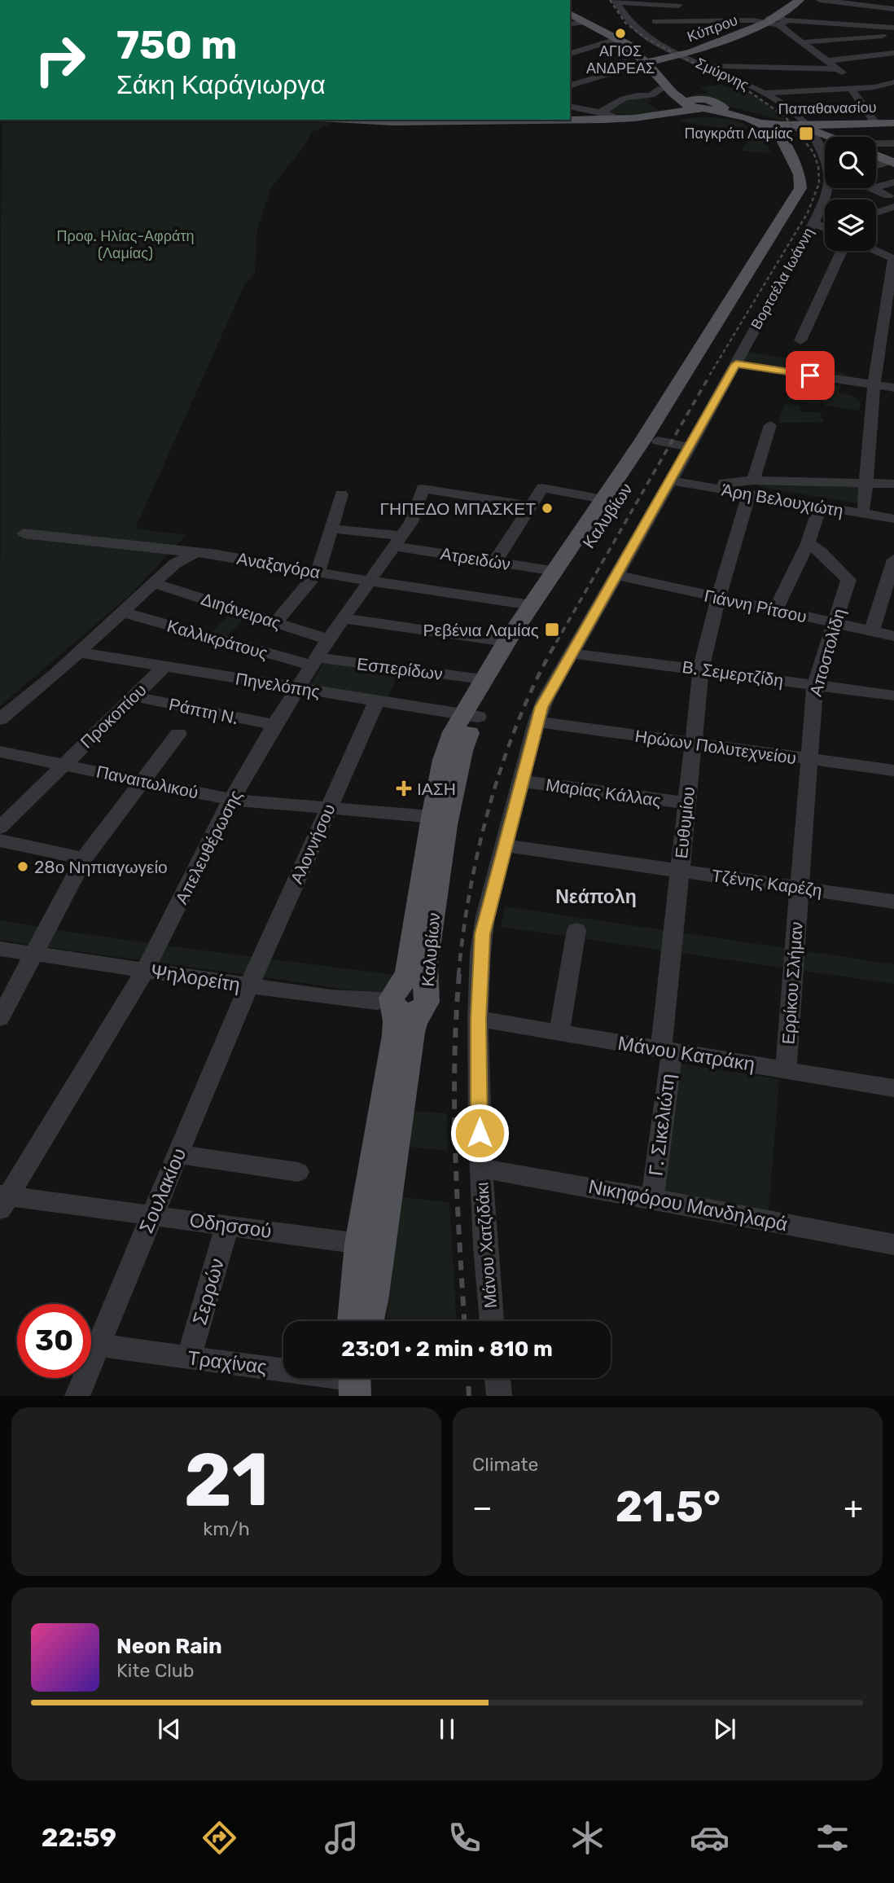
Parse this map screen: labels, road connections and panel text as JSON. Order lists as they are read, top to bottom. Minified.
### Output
{"streets":{"main road":["Κύπρου","Παπαθανασίου","Καλυβίων"],"street":["Σμύρνης","Βορτσέλα Ιωάννη","Άρη Βελουχιώτη","Ατρειδών","Αναξαγόρα","Γιάννη Ρίτσου","Διηάνειρας","Καλλικράτους","Αποστολίδη","Εσπερίδων","Β. Σεμερτζίδη","Πηνελόπης","Ράπτη Ν.","Προκοπίου","Ηρώων Πολυτεχνείου","Παναιτωλικού","Μαρίας Κάλλας","Ευθυμίου","Αλοννήσου","Απελευθέρωσης","Τζένης Καρέζη","Ψηλορείτη","Ερρίκου Σλήμαν","Μάνου Κατράκη","Γ. Σικελιώτη","Σουλακίου","Νικηφόρου Μανδηλαρά","Οδησσού","Μάνου Χατζιδάκι","Σερρών","Τραχίνας"]},"crossings":[["Κύπρου","Σμύρνης"],["Σμύρνης","Παπαθανασίου"],["Σμύρνης","Βορτσέλα Ιωάννη"],["Σμύρνης","Καλυβίων"],["Παπαθανασίου","Βορτσέλα Ιωάννη"],["Παπαθανασίου","Καλυβίων"],["Βορτσέλα Ιωάννη","Καλυβίων"],["Βορτσέλα Ιωάννη","Μάνου Χατζιδάκι"],["Άρη Βελουχιώτη","Ευθυμίου"],["Άρη Βελουχιώτη","Μάνου Χατζιδάκι"],["Καλυβίων","Ατρειδών"],["Καλυβίων","Αναξαγόρα"],["Καλυβίων","Εσπερίδων"],["Καλυβίων","Πηνελόπης"],["Καλυβίων","Παναιτωλικού"],["Καλυβίων","Ψηλορείτη"],["Ατρειδών","Απελευθέρωσης"],["Αναξαγόρα","Απελευθέρωσης"],["Γιάννη Ρίτσου","Αποστολίδη"],["Γιάννη Ρίτσου","Ευθυμίου"],["Γιάννη Ρίτσου","Μάνου Χατζιδάκι"],["Διηάνειρας","Απελευθέρωσης"],["Καλλικράτους","Εσπερίδων"],["Καλλικράτους","Απελευθέρωσης"],["Αποστολίδη","Β. Σεμερτζίδη"],["Αποστολίδη","Ηρώων Πολυτεχνείου"],["Αποστολίδη","Ερρίκου Σλήμαν"],["Εσπερίδων","Απελευθέρωσης"],["Β. Σεμερτζίδη","Ευθυμίου"],["Β. Σεμερτζίδη","Μάνου Χατζιδάκι"],["Πηνελόπης","Προκοπίου"],["Πηνελόπης","Αλοννήσου"],["Πηνελόπης","Απελευθέρωσης"],["Ράπτη Ν.","Προκοπίου"],["Ράπτη Ν.","Απελευθέρωσης"],["Προκοπίου","Παναιτωλικού"],["Ηρώων Πολυτεχνείου","Ευθυμίου"],["Ηρώων Πολυτεχνείου","Ερρίκου Σλήμαν"],["Ηρώων Πολυτεχνείου","Μάνου Χατζιδάκι"],["Παναιτωλικού","Αλοννήσου"],["Παναιτωλικού","Απελευθέρωσης"],["Μαρίας Κάλλας","Ευθυμίου"],["Μαρίας Κάλλας","Μάνου Χατζιδάκι"],["Ευθυμίου","Τζένης Καρέζη"],["Ευθυμίου","Μάνου Κατράκη"],["Ευθυμίου","Γ. Σικελιώτη"],["Αλοννήσου","Ψηλορείτη"],["Αλοννήσου","Σουλακίου"],["Απελευθέρωσης","Ψηλορείτη"],["Απελευθέρωσης","Οδησσού"],["Τζένης Καρέζη","Ερρίκου Σλήμαν"],["Τζένης Καρέζη","Μάνου Χατζιδάκι"],["Ψηλορείτη","Σουλακίου"],["Ερρίκου Σλήμαν","Μάνου Κατράκη"],["Μάνου Κατράκη","Γ. Σικελιώτη"],["Μάνου Κατράκη","Μάνου Χατζιδάκι"],["Γ. Σικελιώτη","Νικηφόρου Μανδηλαρά"],["Σουλακίου","Οδησσού"],["Σουλακίου","Τραχίνας"],["Νικηφόρου Μανδηλαρά","Μάνου Χατζιδάκι"],["Οδησσού","Σερρών"],["Σερρών","Τραχίνας"]],"districts":["Νεάπολη"],"parks":["Προφ. Ηλίας-Αφράτη (Λαμίας)"],"places":{"other":["ΑΓΙΟΣ ΑΝΔΡΕΑΣ","ΓΗΠΕΔΟ ΜΠΑΣΚΕΤ","28ο Νηπιαγωγείο"],"transit":["Παγκράτι Λαμίας","Ρεβένια Λαμίας"],"health":["ΙΑΣΗ"]},"page":{"turn":["750 m","Σάκη Καράγιωργα"],"limit":"30","trip":"23:01 · 2 min · 810 m","tile":[["21","km/h"],"Climate"],"heat":["−","21.5°","+"],"song":["Neon Rain","Kite Club"],"tabs":"22:59"}}
